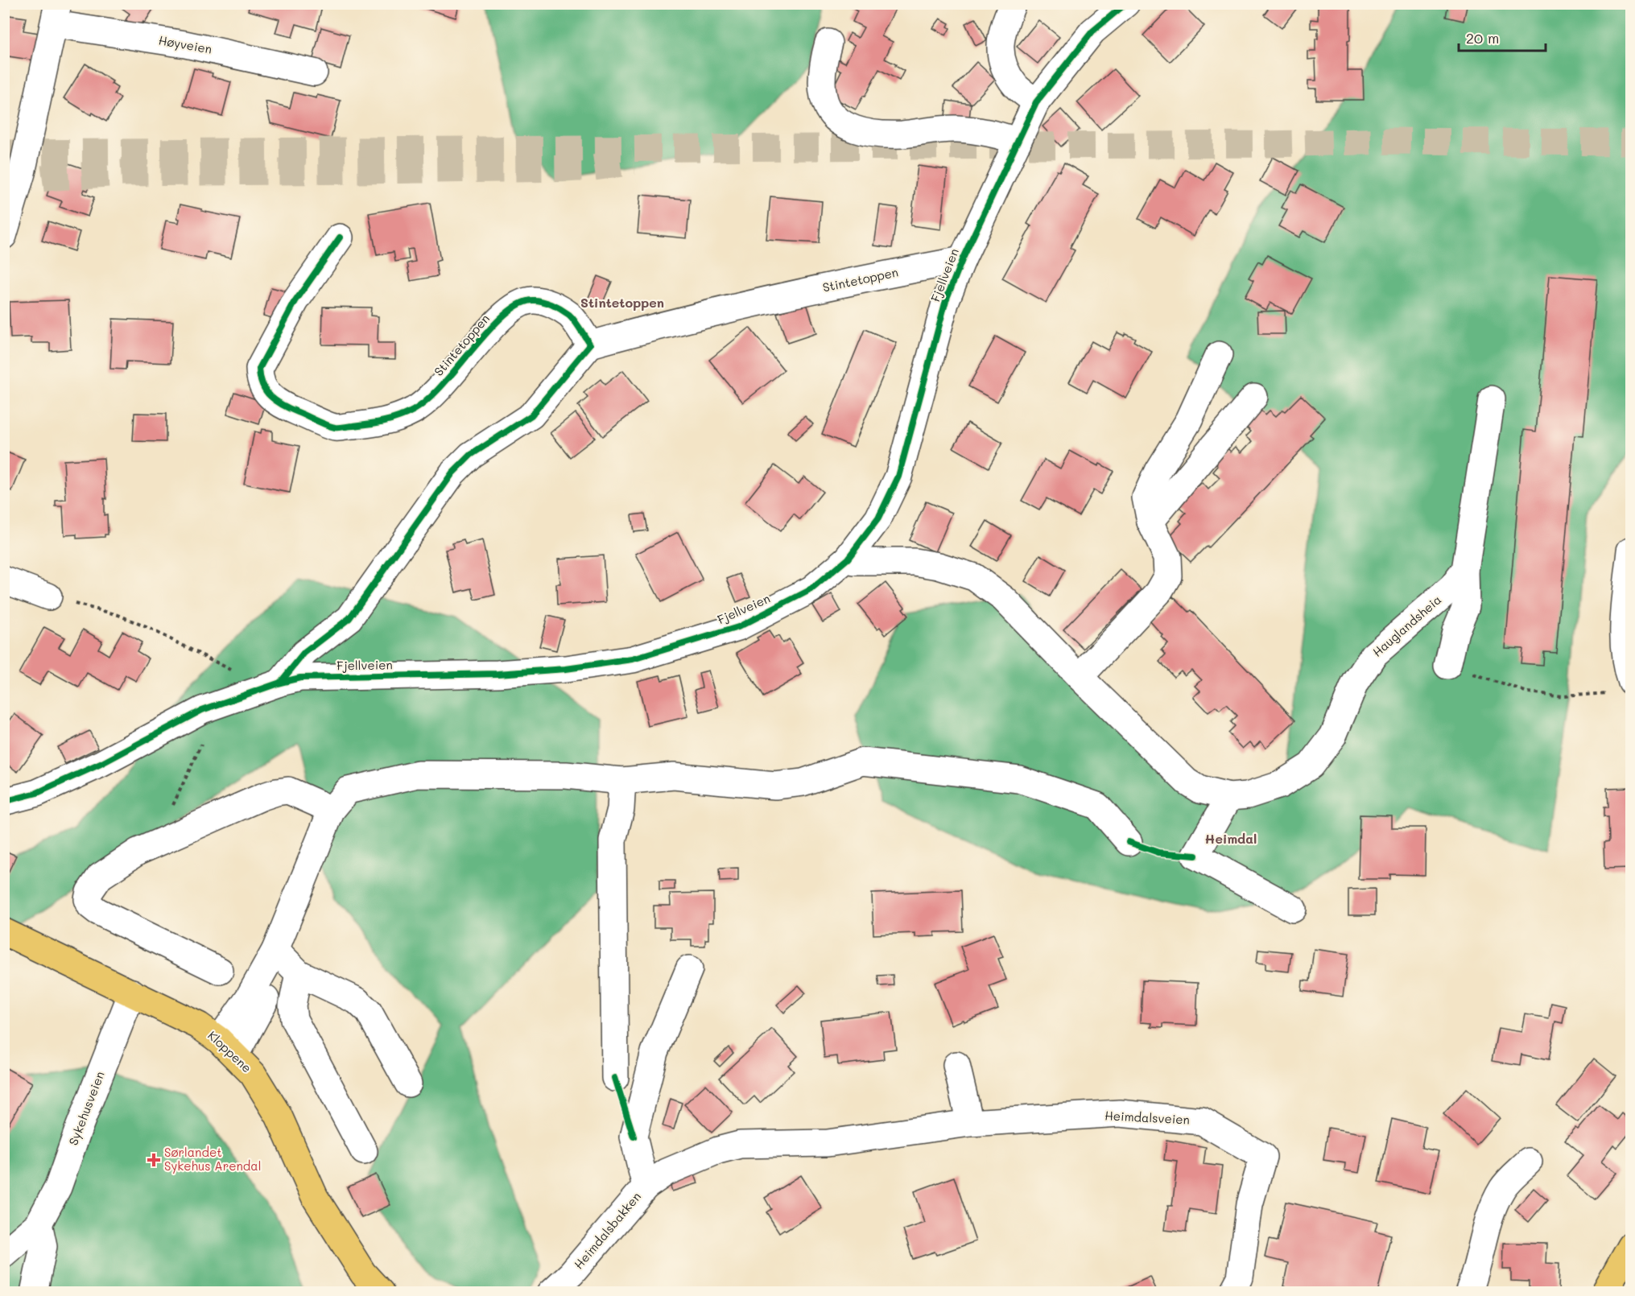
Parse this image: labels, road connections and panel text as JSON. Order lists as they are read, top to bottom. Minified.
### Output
{"streets":{"main road":["Kloppene"],"street":["Høyveien","Fjellveien","Stintetoppen","Hauglandsheia","Sykehusveien","Heimdalsveien","Heimdalsbakken"]},"crossings":[["Fjellveien","Stintetoppen"],["Fjellveien","Hauglandsheia"],["Kloppene","Sykehusveien"]],"districts":["Stintetoppen","Heimdal"],"places":{"health":["Sørlandet Sykehus Arendal"]},"scale_bar":"20 m"}
